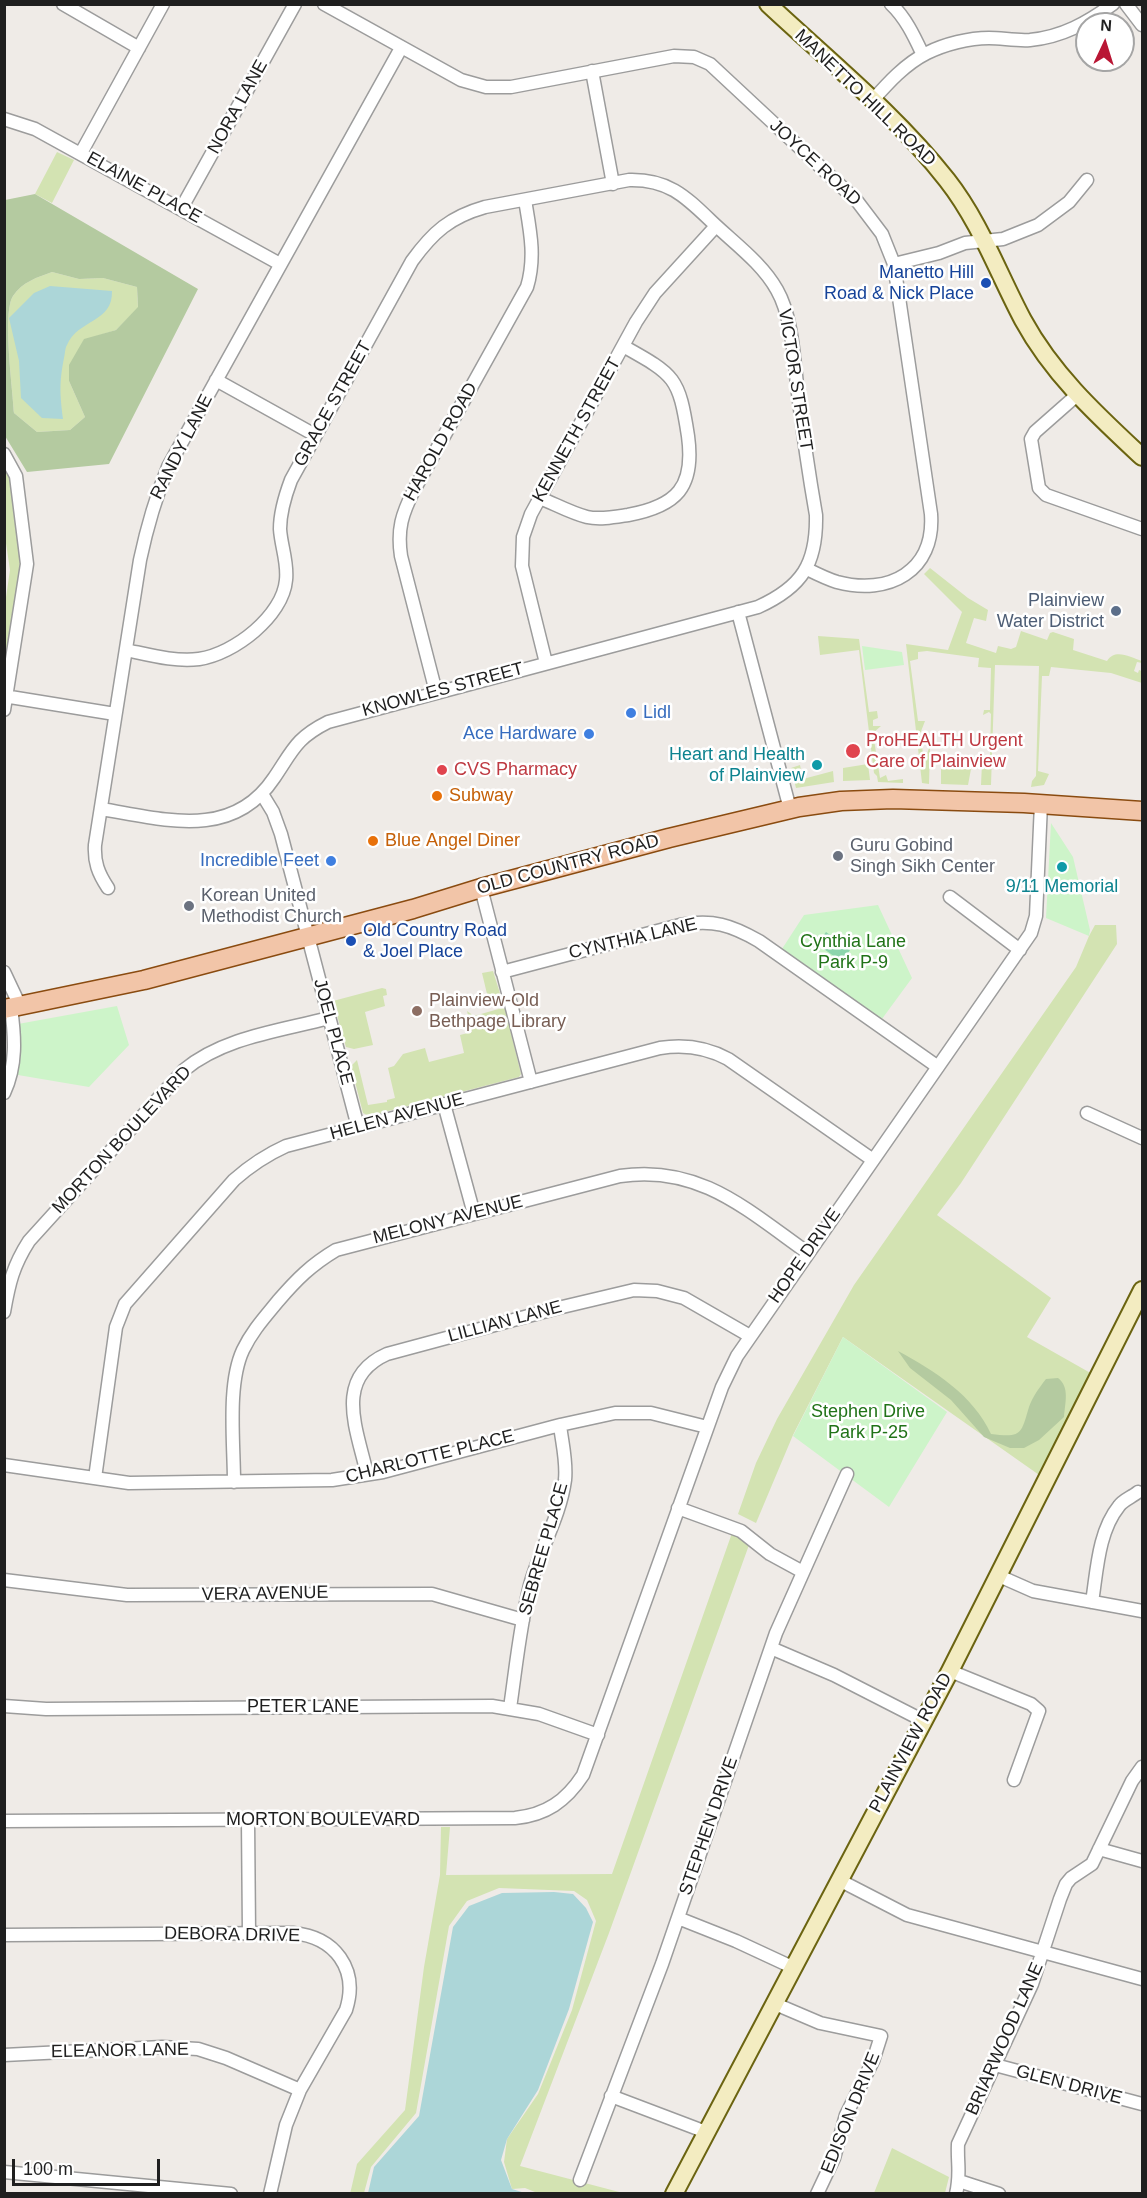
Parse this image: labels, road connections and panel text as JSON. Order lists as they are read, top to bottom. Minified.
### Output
{"streets":{"main road":["MANETTO HILL ROAD","OLD COUNTRY ROAD","PLAINVIEW ROAD"],"street":["NORA LANE","JOYCE ROAD","ELAINE PLACE","VICTOR STREET","GRACE STREET","KENNETH STREET","HAROLD ROAD","RANDY LANE","KNOWLES STREET","CYNTHIA LANE","JOEL PLACE","HELEN AVENUE","MORTON BOULEVARD","MELONY AVENUE","HOPE DRIVE","LILLIAN LANE","CHARLOTTE PLACE","SEBREE PLACE","VERA AVENUE","PETER LANE","STEPHEN DRIVE","DEBORA DRIVE","BRIARWOOD LANE","ELEANOR LANE","GLEN DRIVE","EDISON DRIVE"]},"crossings":[["NORA LANE","ELAINE PLACE"],["JOYCE ROAD","VICTOR STREET"],["JOYCE ROAD","RANDY LANE"],["JOYCE ROAD","KNOWLES STREET"],["ELAINE PLACE","RANDY LANE"],["VICTOR STREET","GRACE STREET"],["VICTOR STREET","KENNETH STREET"],["VICTOR STREET","KNOWLES STREET"],["GRACE STREET","HAROLD ROAD"],["GRACE STREET","RANDY LANE"],["KENNETH STREET","KNOWLES STREET"],["HAROLD ROAD","KNOWLES STREET"],["RANDY LANE","KNOWLES STREET"],["KNOWLES STREET","JOEL PLACE"],["OLD COUNTRY ROAD","JOEL PLACE"],["OLD COUNTRY ROAD","HOPE DRIVE"],["CYNTHIA LANE","HOPE DRIVE"],["JOEL PLACE","HELEN AVENUE"],["JOEL PLACE","MORTON BOULEVARD"],["HELEN AVENUE","HOPE DRIVE"],["HELEN AVENUE","CHARLOTTE PLACE"],["MORTON BOULEVARD","HOPE DRIVE"],["MORTON BOULEVARD","PETER LANE"],["MELONY AVENUE","HOPE DRIVE"],["MELONY AVENUE","CHARLOTTE PLACE"],["HOPE DRIVE","LILLIAN LANE"],["HOPE DRIVE","CHARLOTTE PLACE"],["HOPE DRIVE","PETER LANE"],["LILLIAN LANE","CHARLOTTE PLACE"],["CHARLOTTE PLACE","SEBREE PLACE"],["SEBREE PLACE","VERA AVENUE"],["SEBREE PLACE","PETER LANE"],["PLAINVIEW ROAD","EDISON DRIVE"],["DEBORA DRIVE","ELEANOR LANE"],["BRIARWOOD LANE","GLEN DRIVE"]],"parks":["Cynthia Lane Park P-9","Stephen Drive Park P-25"],"places":["Manetto Hill Road & Nick Place","Plainview Water District","Lidl","Ace Hardware","ProHEALTH Urgent Care of Plainview","Heart and Health of Plainview","CVS Pharmacy","Subway","Blue Angel Diner","Guru Gobind Singh Sikh Center","Incredible Feet","9/11 Memorial","Korean United Methodist Church","Old Country Road & Joel Place","Plainview-Old Bethpage Library"],"scale_bar":"100 m","north":"top"}
